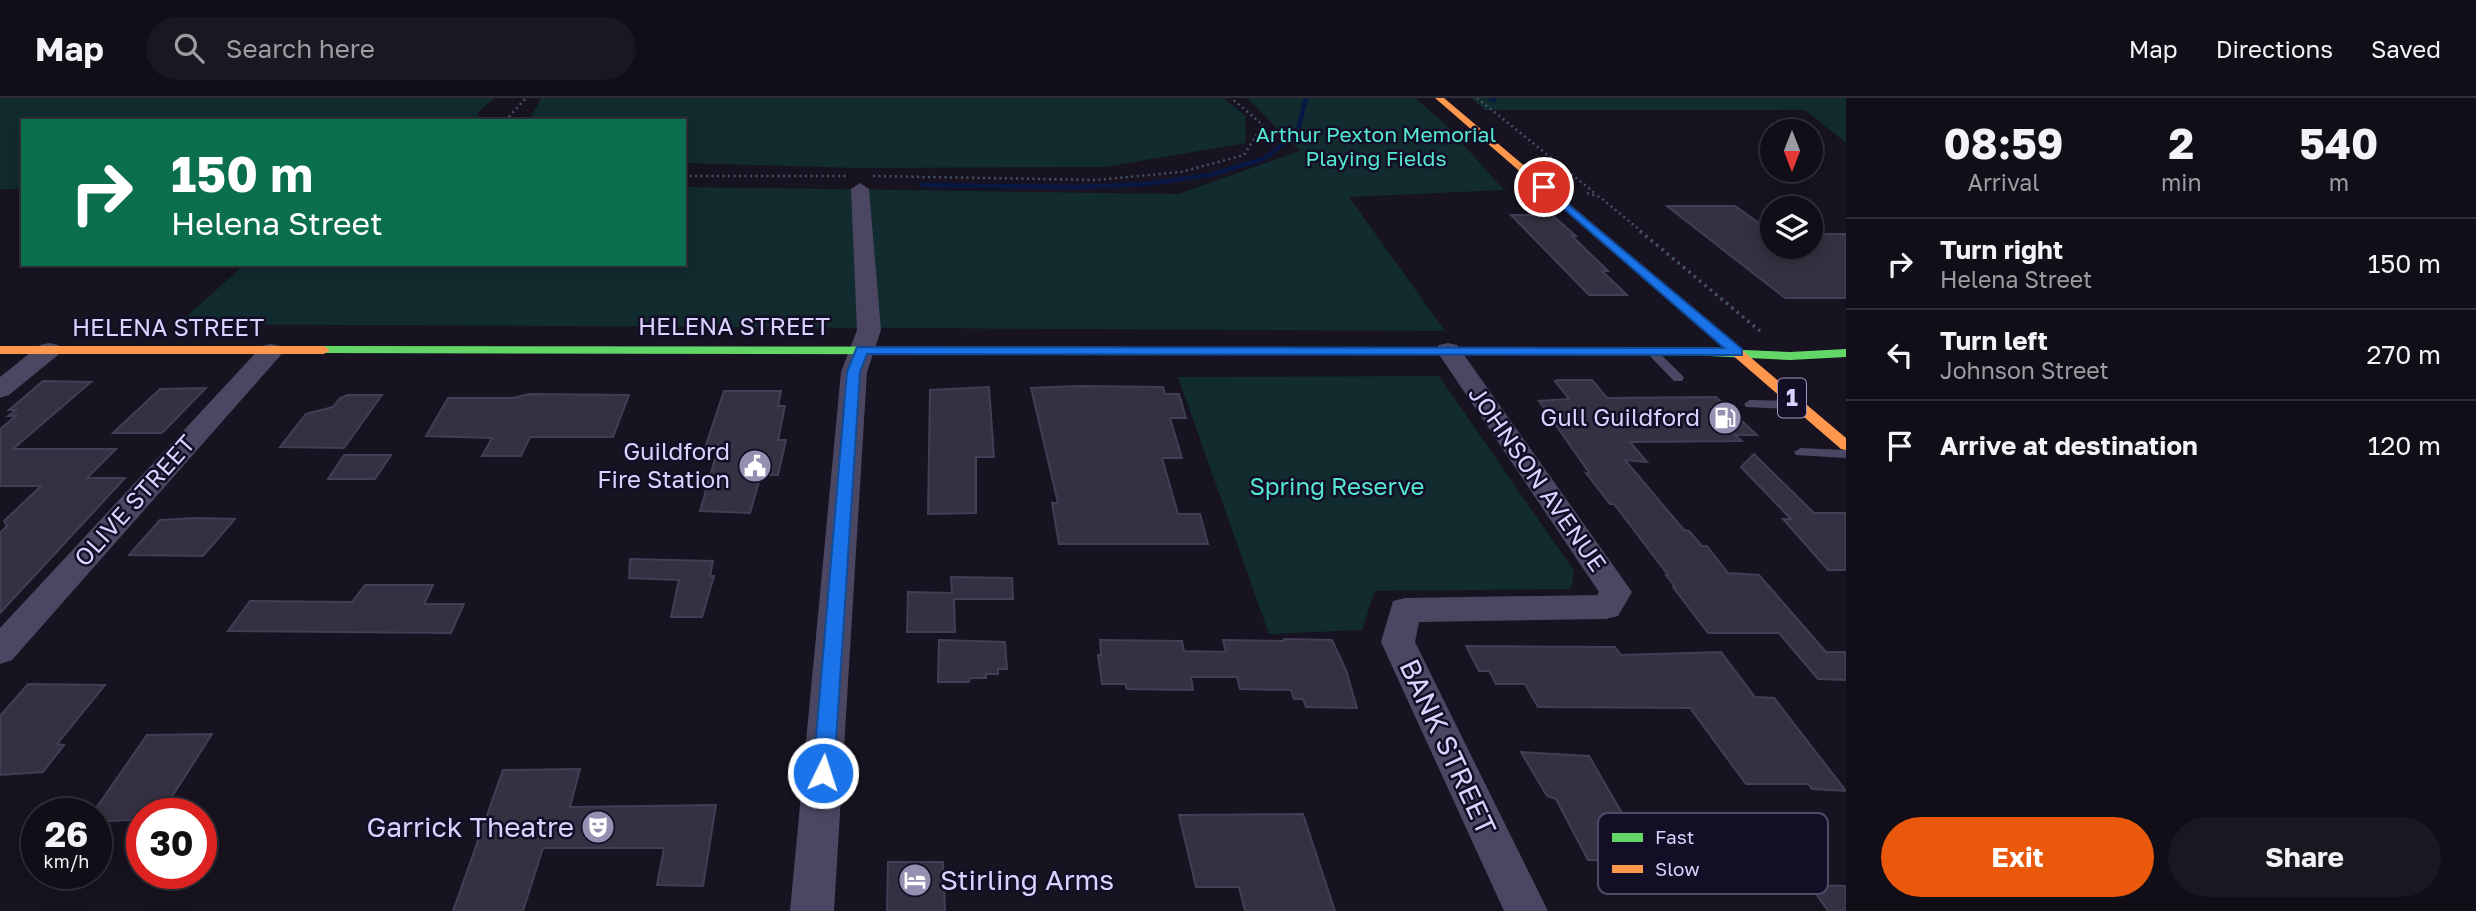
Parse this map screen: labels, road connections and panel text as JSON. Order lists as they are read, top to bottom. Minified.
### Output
{"streets":{"main road":["HELENA STREET","1"],"street":["JOHNSON AVENUE","OLIVE STREET","BANK STREET"]},"crossings":[["HELENA STREET","1"],["HELENA STREET","JOHNSON AVENUE"],["HELENA STREET","OLIVE STREET"],["JOHNSON AVENUE","BANK STREET"]],"parks":["Arthur Pexton Memorial Playing Fields","Spring Reserve"],"places":{"fuel station":["Gull Guildford"],"public building":["Guildford Fire Station"],"theatre":["Garrick Theatre"],"hotel":["Stirling Arms"]},"legend":["Fast","Slow"],"north":"bottom","page":{"header":"Map","search":"Search here","nav":["Map","Directions","Saved"],"eta":["08:59","Arrival","2","min","540","m"],"turn":["150 m","Helena Street"],"list":[{"name":"Turn right","note":"Helena Street","value":"150 m"},{"name":"Turn left","note":"Johnson Street","value":"270 m"},{"name":"Arrive at destination","value":"120 m"}],"speed":"26 km/h","limit":"30","buttons":["Exit","Share"]}}
